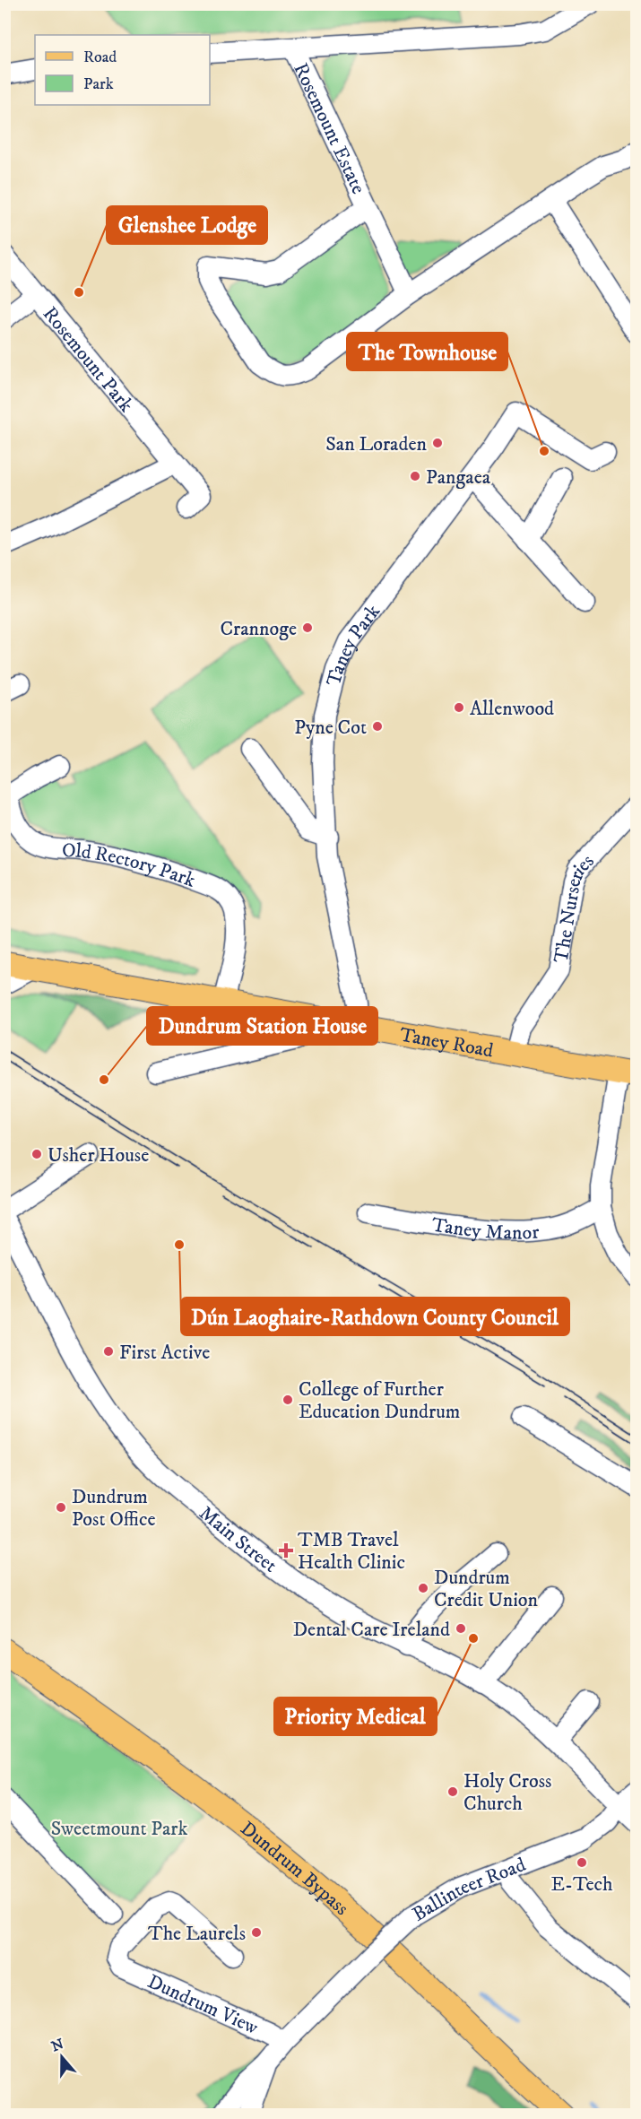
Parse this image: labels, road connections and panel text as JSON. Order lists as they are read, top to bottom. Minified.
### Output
{"streets":{"main road":["Taney Road","Dundrum Bypass"],"street":["Rosemount Estate","Rosemount Park","Taney Park","Old Rectory Park","The Nurseries","Taney Manor","Main Street","Ballinteer Road","Dundrum View"]},"crossings":[["Taney Park","Taney Road"],["Old Rectory Park","Taney Road"],["The Nurseries","Taney Road"],["Main Street","Ballinteer Road"],["Ballinteer Road","Dundrum View"]],"parks":["Sweetmount Park"],"places":{"other":["Glenshee Lodge","San Loraden","The Townhouse","Pangaea","Crannoge","Allenwood","Pyne Cot","Dundrum Station House","Usher House","Dún Laoghaire-Rathdown County Council","First Active","College of Further Education Dundrum","Dundrum Post Office","Dundrum Credit Union","Dental Care Ireland","Priority Medical","Holy Cross Church","E-Tech","The Laurels"],"health":["TMB Travel Health Clinic"]},"legend":["Road","Park"],"north":"top"}
